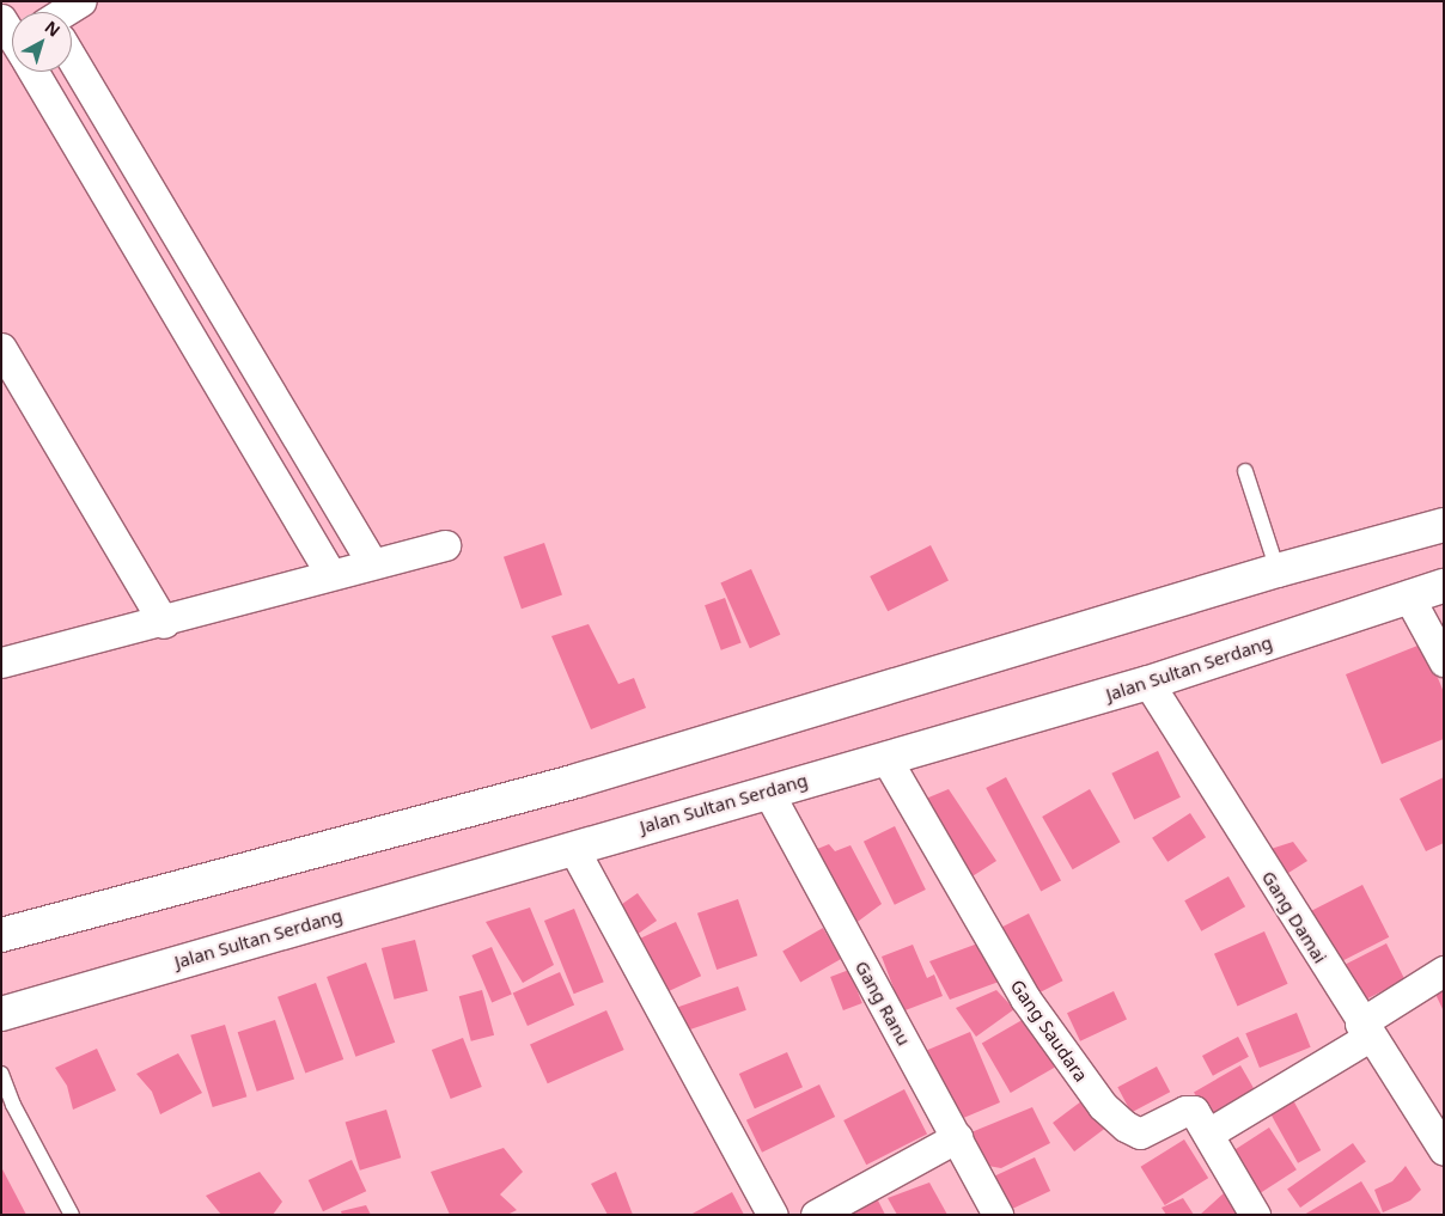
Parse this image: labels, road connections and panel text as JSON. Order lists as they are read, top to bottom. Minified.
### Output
{"streets":{"highway":["Jalan Sultan Serdang"],"street":["Gang Damai","Gang Ranu","Gang Saudara"]},"crossings":[["Jalan Sultan Serdang","Gang Damai"],["Jalan Sultan Serdang","Gang Ranu"],["Jalan Sultan Serdang","Gang Saudara"]],"north":"top right"}
